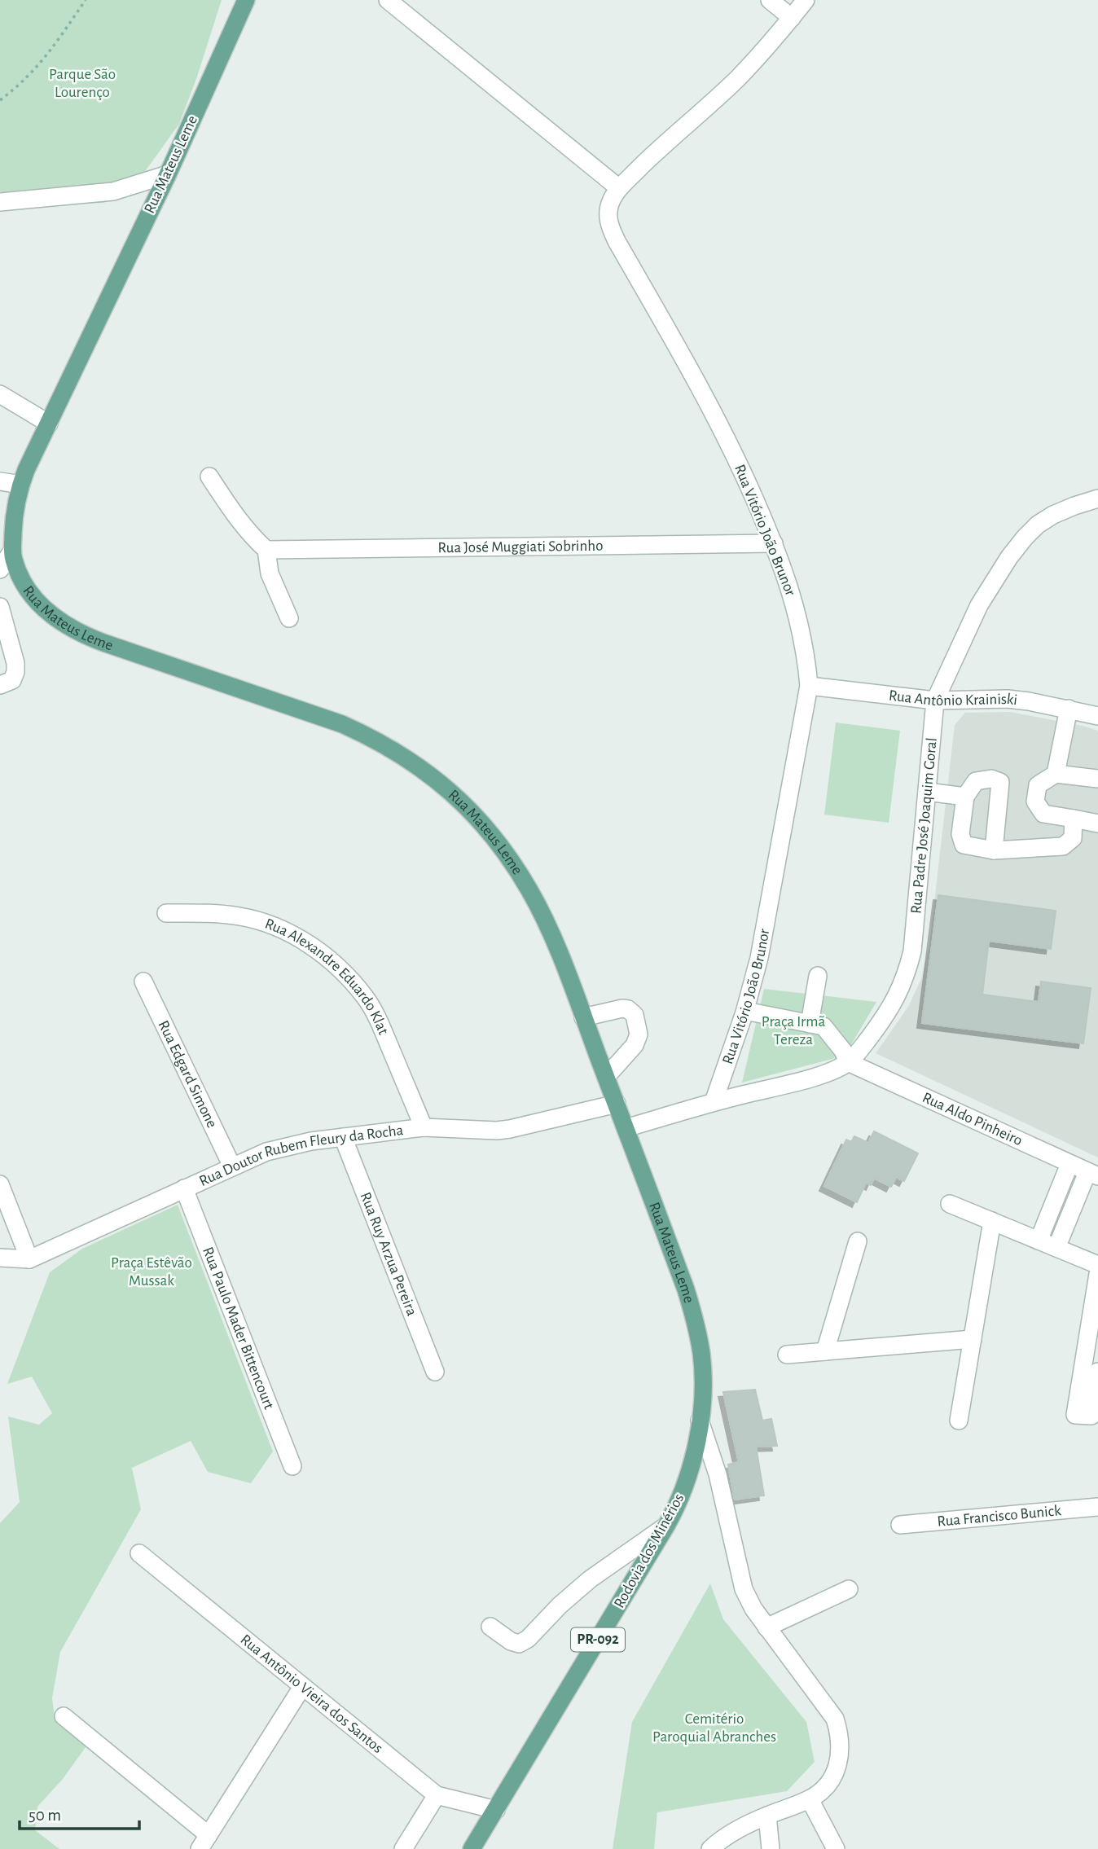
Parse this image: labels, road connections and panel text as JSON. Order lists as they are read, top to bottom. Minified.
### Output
{"streets":{"main road":["Rua Mateus Leme","Rodovia dos Minérios","PR-092"],"street":["Rua Vitório João Brunor","Rua José Muggiati Sobrinho","Rua Antônio Krainiski","Rua Padre José Joaquim Goral","Rua Alexandre Eduardo Klat","Rua Edgard Simone","Rua Aldo Pinheiro","Rua Doutor Rubem Fleury da Rocha","Rua Ruy Arzua Pereira","Rua Paulo Mader Bittencourt","Rua Francisco Bunick","Rua Antônio Vieira dos Santos"]},"crossings":[["Rua Mateus Leme","Rua Doutor Rubem Fleury da Rocha"],["Rua Mateus Leme","Rodovia dos Minérios"],["Rua Vitório João Brunor","Rua José Muggiati Sobrinho"],["Rua Vitório João Brunor","Rua Antônio Krainiski"],["Rua Vitório João Brunor","Rua Padre José Joaquim Goral"],["Rua Antônio Krainiski","Rua Padre José Joaquim Goral"],["Rua Padre José Joaquim Goral","Rua Aldo Pinheiro"],["Rua Alexandre Eduardo Klat","Rua Doutor Rubem Fleury da Rocha"],["Rua Edgard Simone","Rua Doutor Rubem Fleury da Rocha"],["Rua Doutor Rubem Fleury da Rocha","Rua Ruy Arzua Pereira"],["Rua Doutor Rubem Fleury da Rocha","Rua Paulo Mader Bittencourt"],["Rodovia dos Minérios","Rua Antônio Vieira dos Santos"]],"parks":["Parque São Lourenço","Praça Irmã Tereza","Praça Estêvão Mussak","Cemitério Paroquial Abranches"],"scale_bar":"50 m"}
